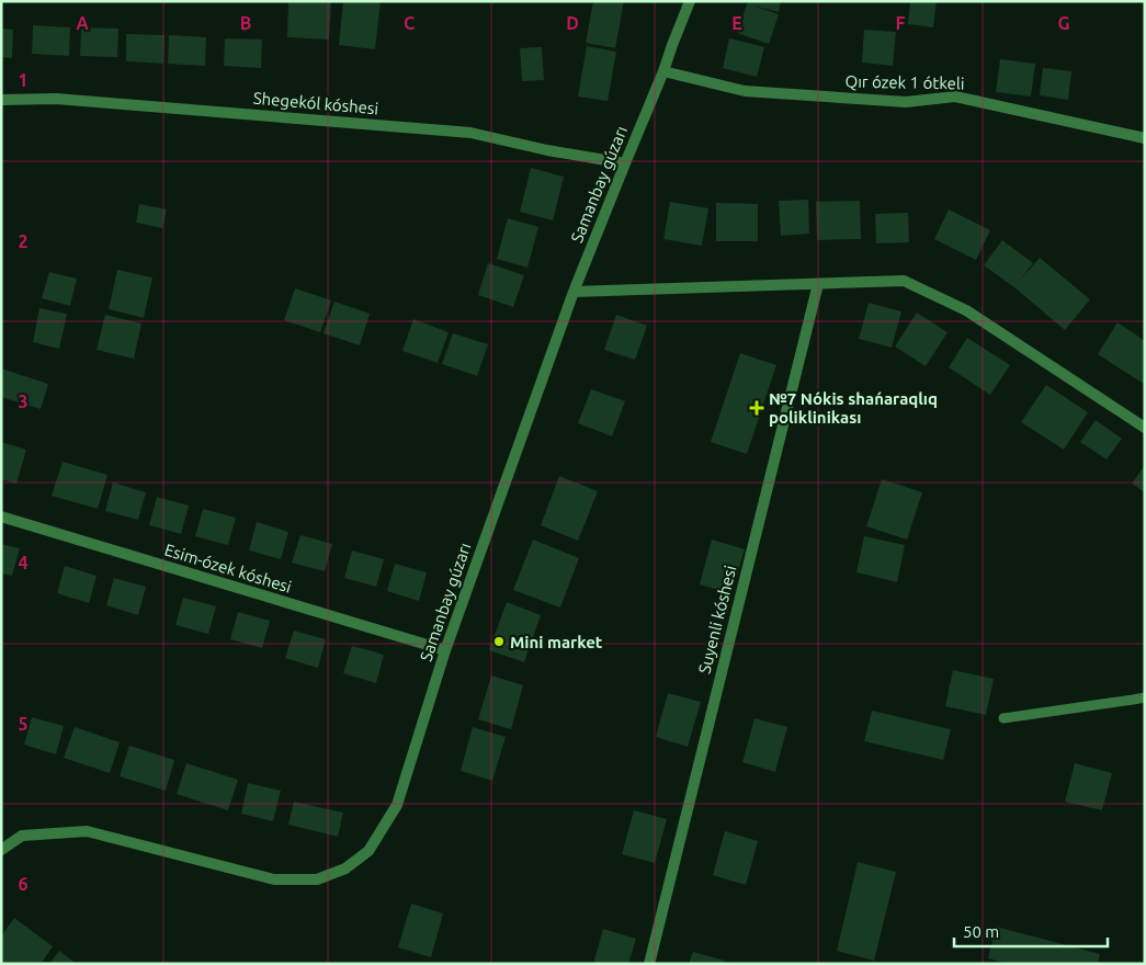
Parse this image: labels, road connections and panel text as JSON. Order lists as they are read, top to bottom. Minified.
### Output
{"streets":{"street":["Qır ózek 1 ótkeli","Shegekól kóshesi","Samanbay gúzarı","Esim-ózek kóshesi","Suyenli kóshesi"]},"crossings":[["Qır ózek 1 ótkeli","Samanbay gúzarı"],["Shegekól kóshesi","Samanbay gúzarı"],["Samanbay gúzarı","Esim-ózek kóshesi"]],"places":{"health":["№7 Nókis shańaraqlıq poliklinikası"],"other":["Mini market"]},"scale_bar":"50 m","grid":{"columns":["A","B","C","D","E","F","G"],"rows":["1","2","3","4","5","6"]}}
